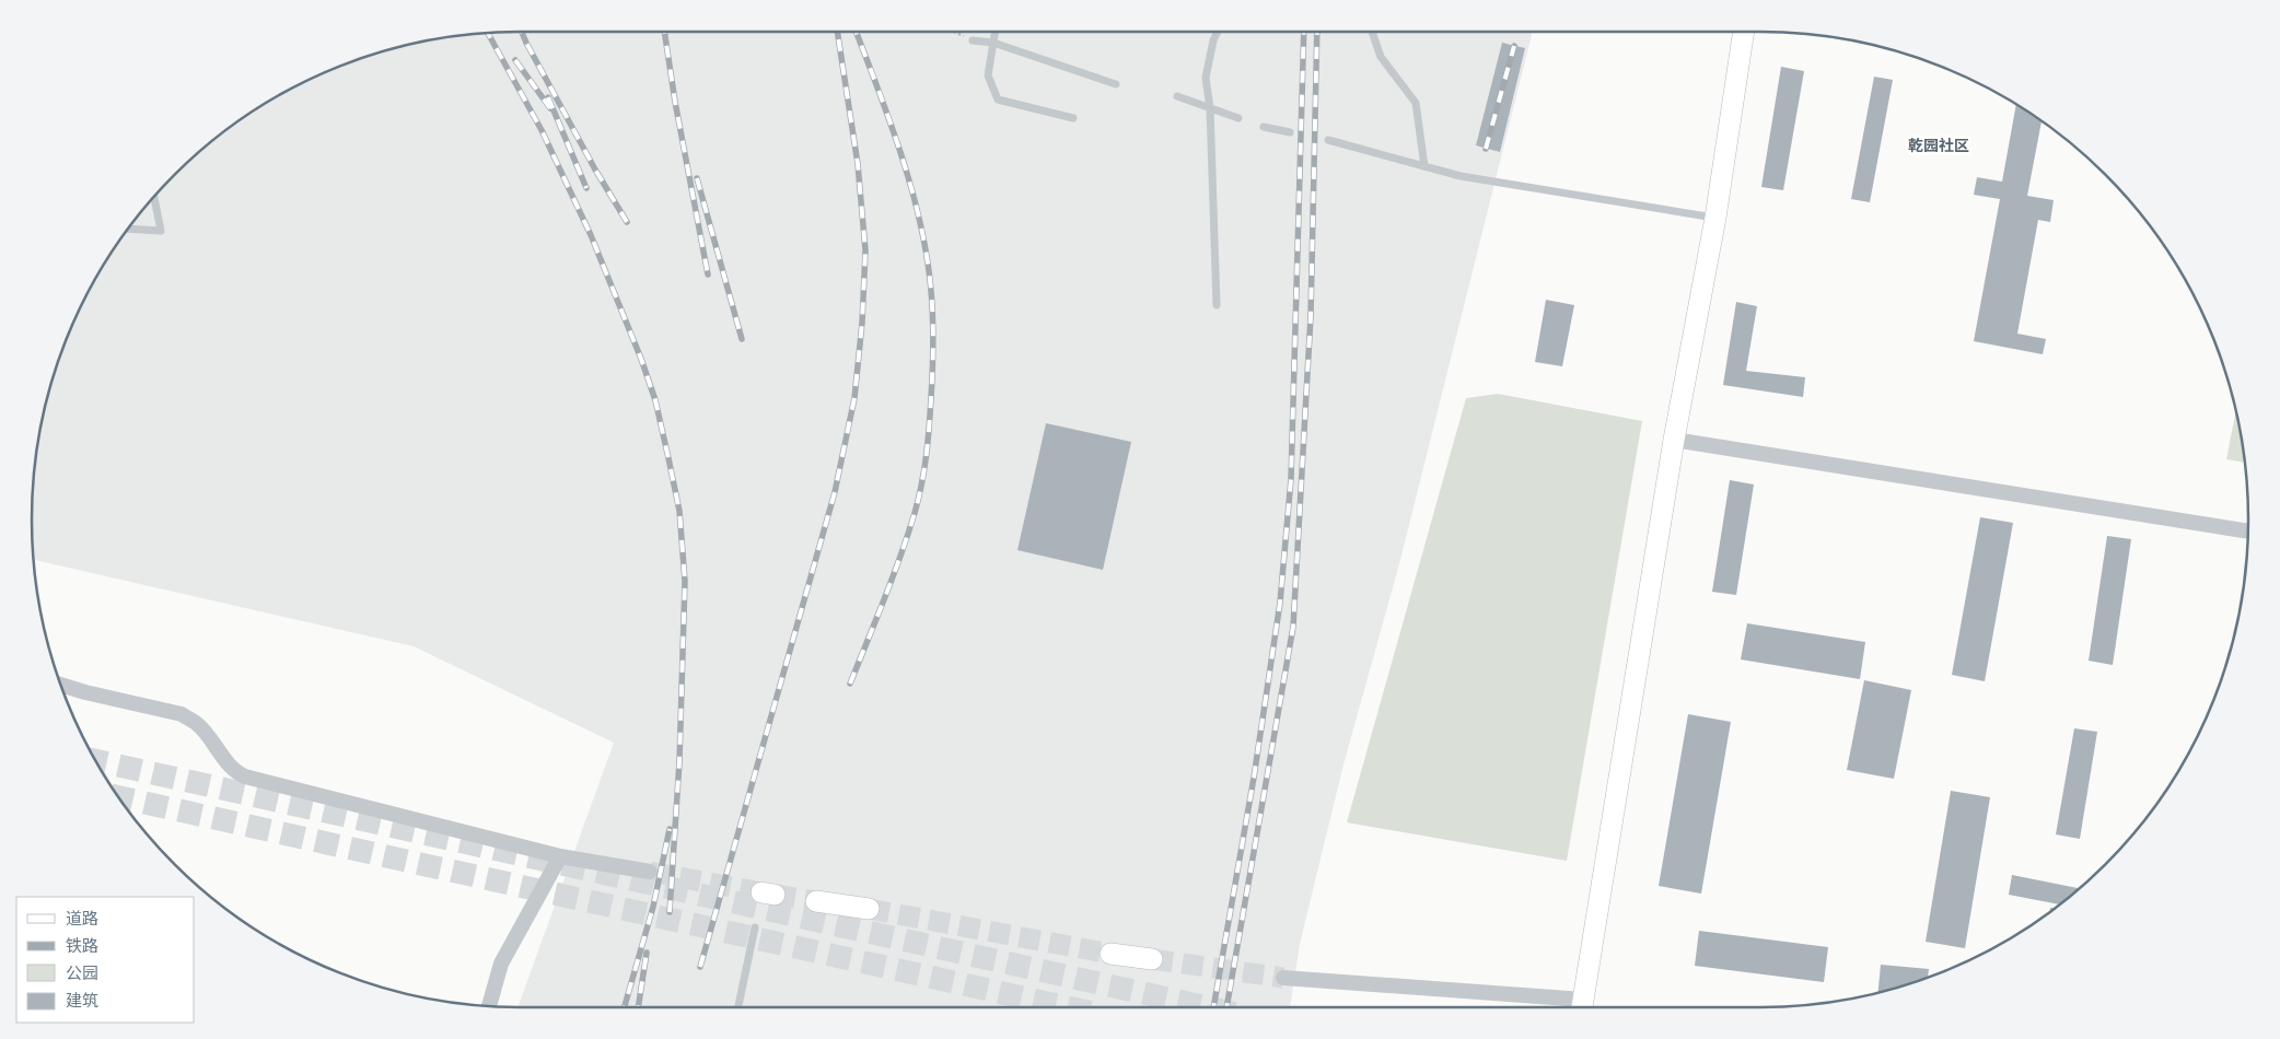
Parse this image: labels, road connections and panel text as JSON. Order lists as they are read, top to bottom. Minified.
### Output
{"districts":["乾园社区"],"legend":["道路","铁路","公园","建筑"]}
